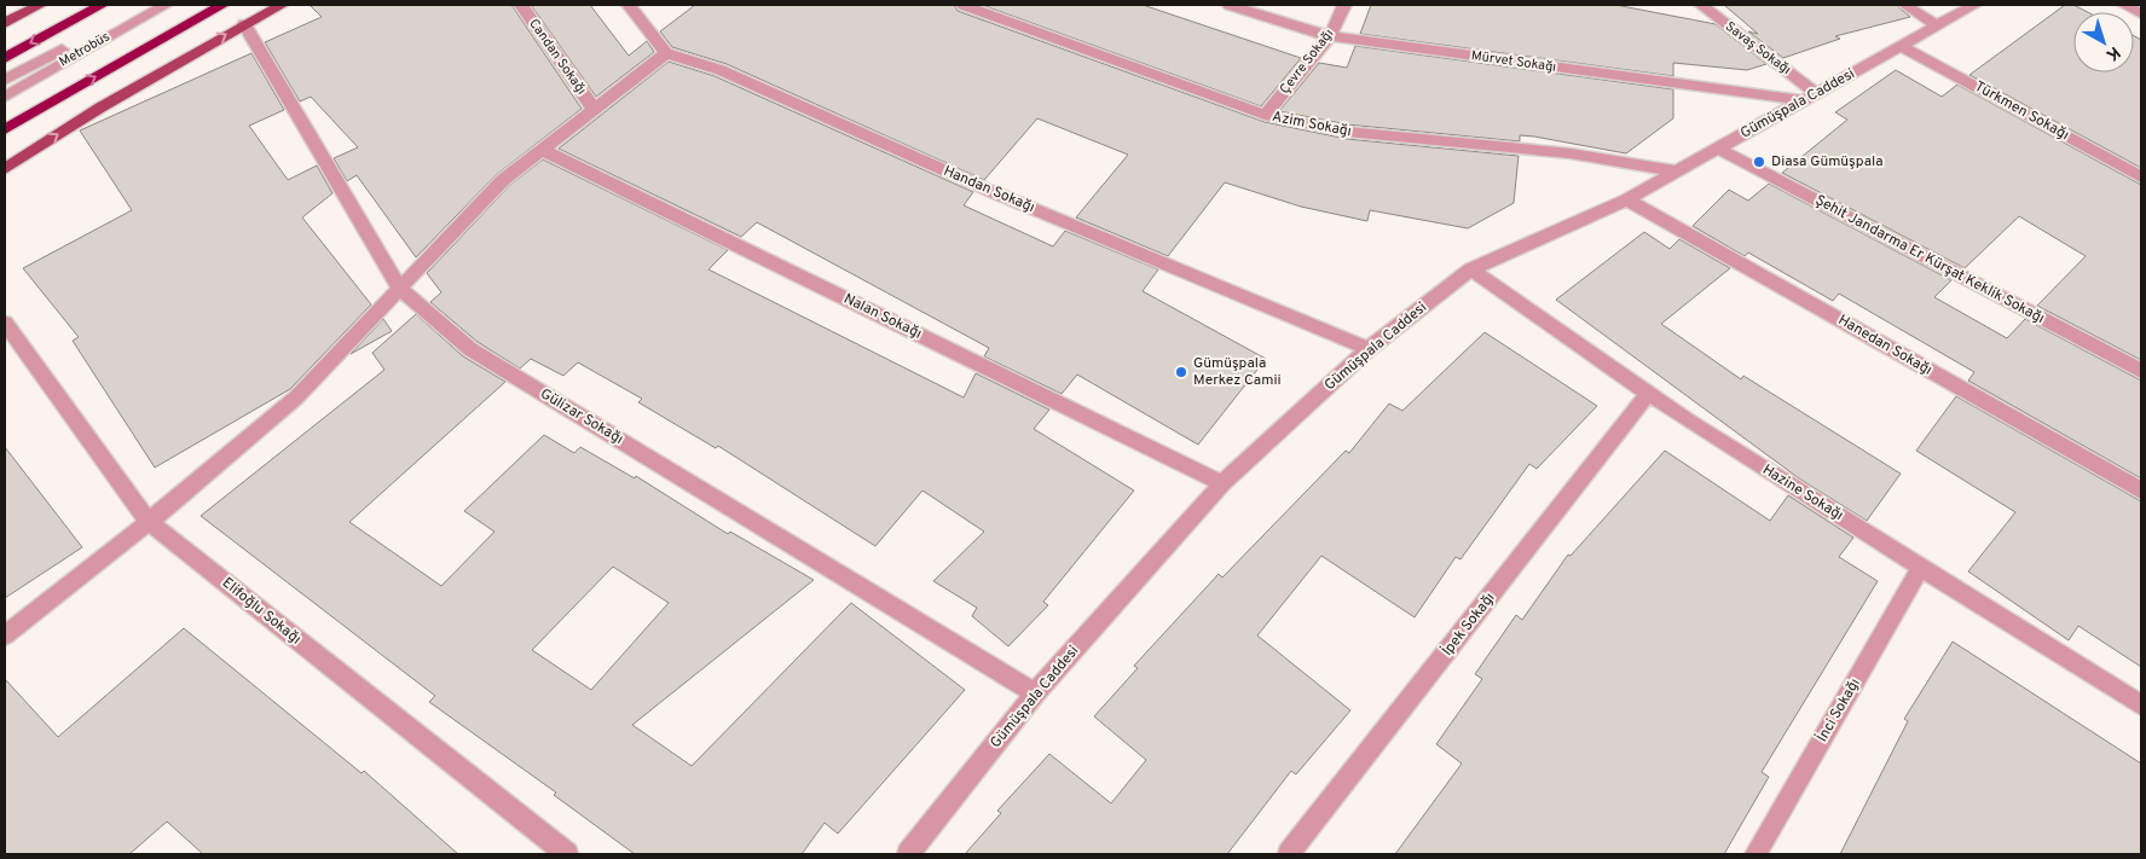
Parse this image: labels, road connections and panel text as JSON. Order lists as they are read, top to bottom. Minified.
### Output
{"streets":{"street":["Savaş Sokağı","Metrobüs","Candan Sokağı","Çevre Sokağı","Mürvet Sokağı","Gümüşpala Caddesi","Türkmen Sokağı","Azim Sokağı","Handan Sokağı","Şehit Jandarma Er Kürşat Keklik Sokağı","Nalan Sokağı","Hanedan Sokağı","Gülizar Sokağı","Hazine Sokağı","Elifoğlu Sokağı","İpek Sokağı","İnci Sokağı"]},"crossings":[["Savaş Sokağı","Mürvet Sokağı"],["Savaş Sokağı","Gümüşpala Caddesi"],["Çevre Sokağı","Mürvet Sokağı"],["Çevre Sokağı","Azim Sokağı"],["Mürvet Sokağı","Gümüşpala Caddesi"],["Gümüşpala Caddesi","Türkmen Sokağı"],["Gümüşpala Caddesi","Azim Sokağı"],["Gümüşpala Caddesi","Handan Sokağı"],["Gümüşpala Caddesi","Şehit Jandarma Er Kürşat Keklik Sokağı"],["Gümüşpala Caddesi","Nalan Sokağı"],["Gümüşpala Caddesi","Hanedan Sokağı"],["Gümüşpala Caddesi","Gülizar Sokağı"],["Gümüşpala Caddesi","Hazine Sokağı"],["Hazine Sokağı","İpek Sokağı"],["Hazine Sokağı","İnci Sokağı"]],"places":["Diasa Gümüşpala","Gümüşpala Merkez Camii"],"north":"bottom right"}
